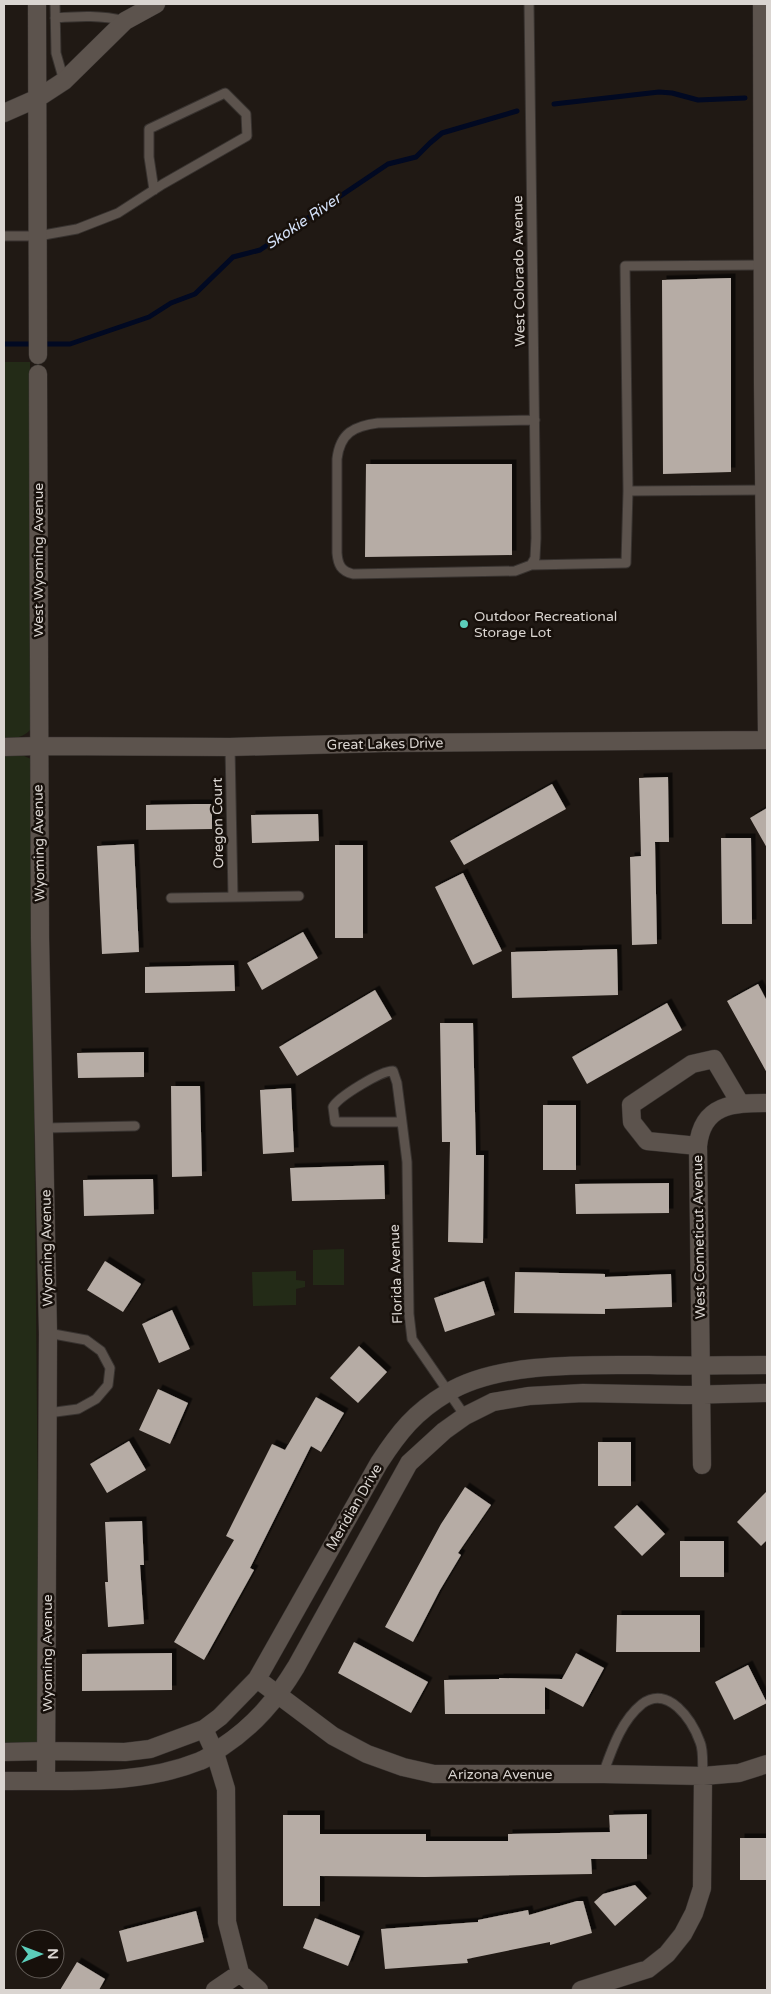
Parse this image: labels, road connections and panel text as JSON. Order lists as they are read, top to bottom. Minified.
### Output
{"streets":{"street":["West Wyoming Avenue","Great Lakes Drive","Wyoming Avenue","West Conneticut Avenue","Meridian Drive","Arizona Avenue"],"lane":["West Colorado Avenue","Oregon Court","Florida Avenue"]},"crossings":[["West Wyoming Avenue","Great Lakes Drive"],["West Wyoming Avenue","Wyoming Avenue"],["Great Lakes Drive","Oregon Court"],["Great Lakes Drive","Wyoming Avenue"],["Wyoming Avenue","Meridian Drive"],["West Conneticut Avenue","Meridian Drive"],["Florida Avenue","Meridian Drive"],["Meridian Drive","Arizona Avenue"]],"water":["Skokie River"],"places":["Outdoor Recreational Storage Lot"],"north":"right"}
